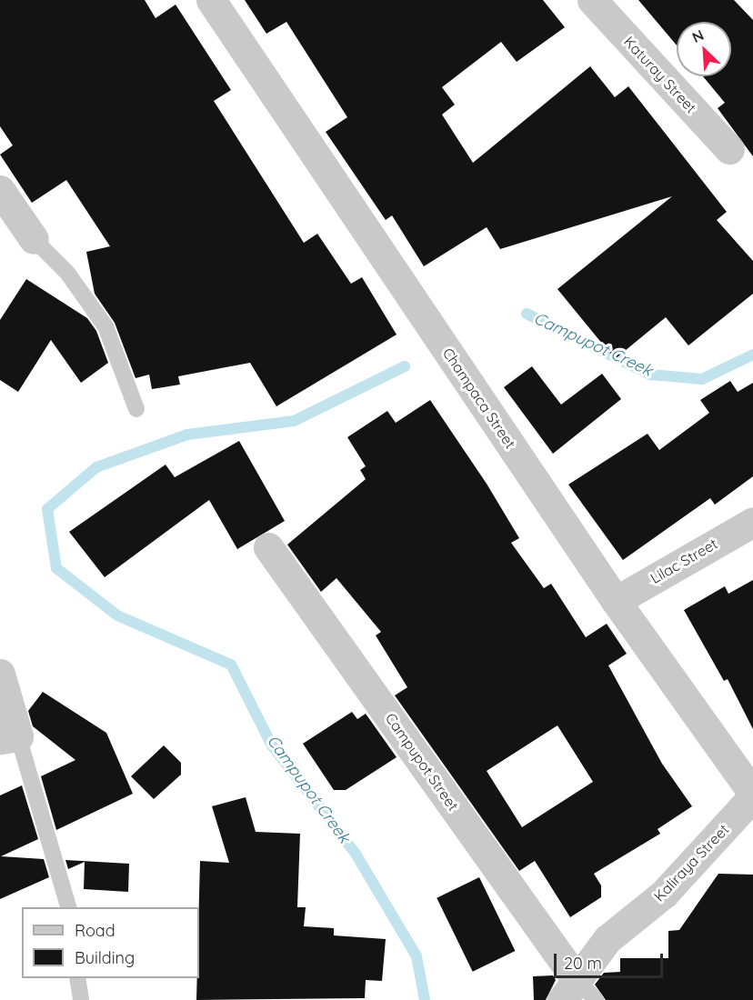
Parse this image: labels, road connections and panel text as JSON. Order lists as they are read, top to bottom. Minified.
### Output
{"streets":{"street":["Katuray Street","Champaca Street","Lilac Street","Campupot Street","Kaliraya Street"]},"crossings":[["Champaca Street","Lilac Street"],["Champaca Street","Kaliraya Street"],["Campupot Street","Kaliraya Street"]],"water":["Campupot Creek"],"legend":["Road","Building"],"scale_bar":"20 m","north":"top left"}
